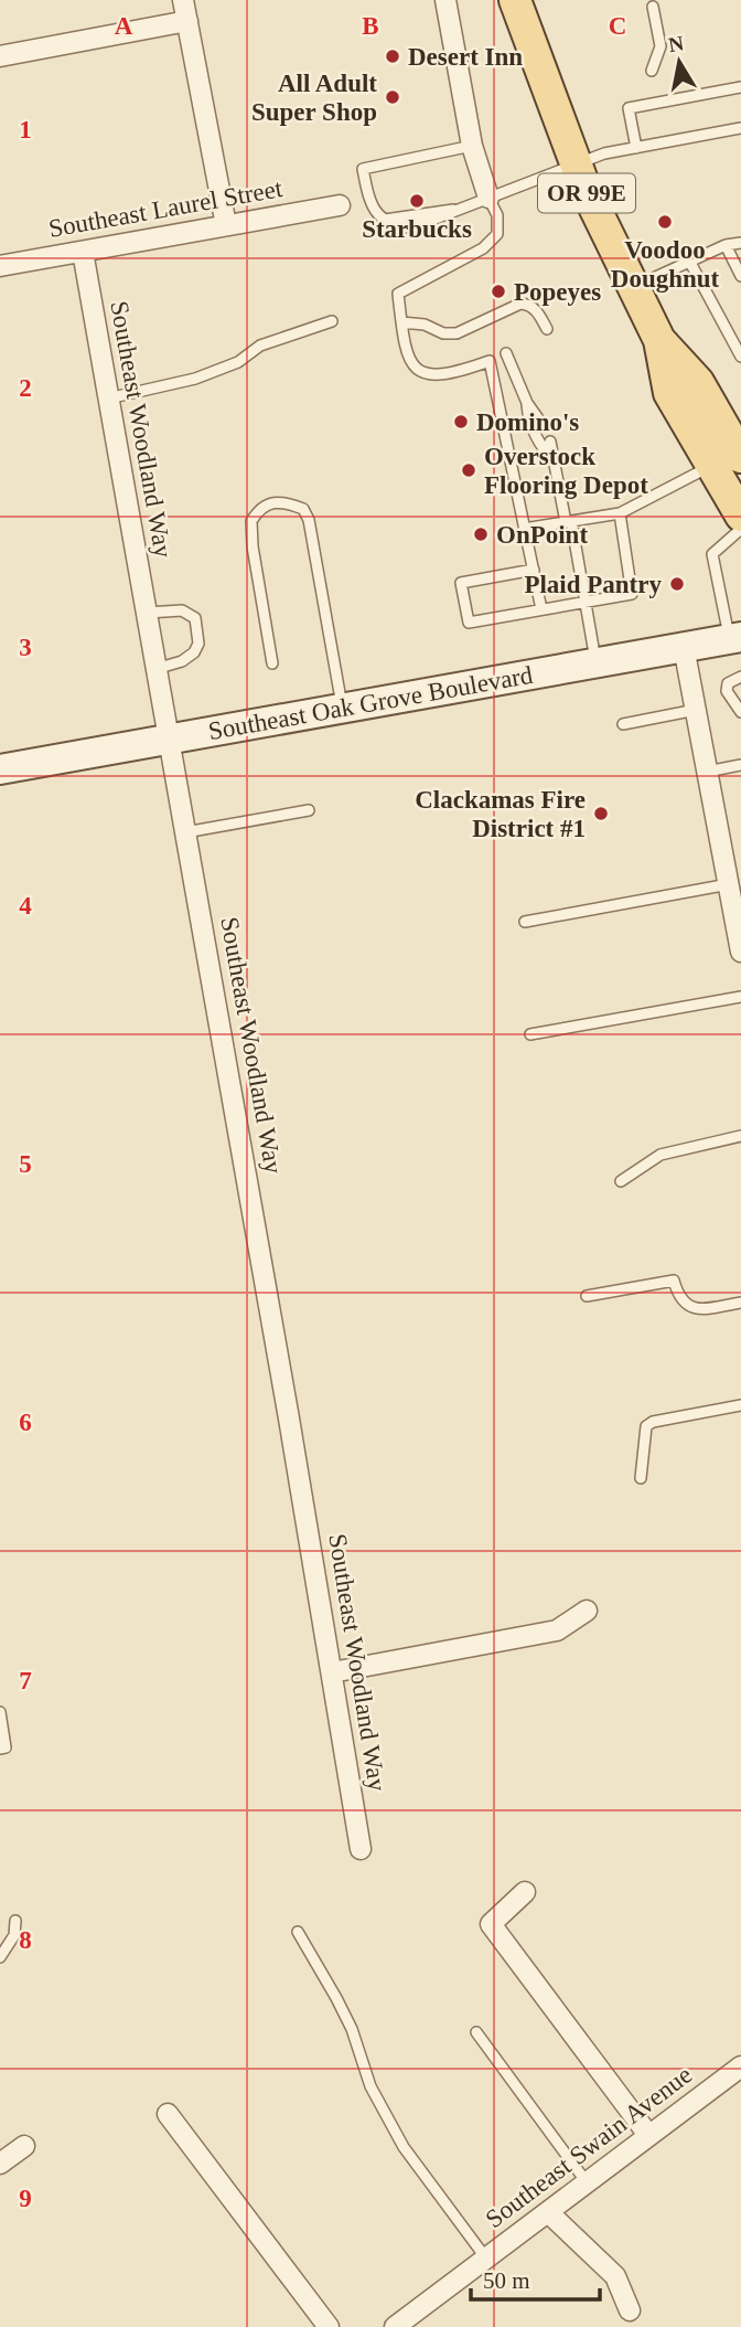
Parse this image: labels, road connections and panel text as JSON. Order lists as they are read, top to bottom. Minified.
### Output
{"streets":{"main road":["OR 99E"],"street":["Southeast Laurel Street","Southeast Woodland Way","Southeast Oak Grove Boulevard","Southeast Swain Avenue"]},"crossings":[["Southeast Laurel Street","Southeast Woodland Way"],["Southeast Woodland Way","Southeast Oak Grove Boulevard"]],"places":["Desert Inn","All Adult Super Shop","Starbucks","Voodoo Doughnut","Popeyes","Domino's","Overstock Flooring Depot","OnPoint","Plaid Pantry","Clackamas Fire District #1"],"scale_bar":"50 m","north":"top","grid":{"columns":["A","B","C"],"rows":["1","2","3","4","5","6","7","8","9"]}}
